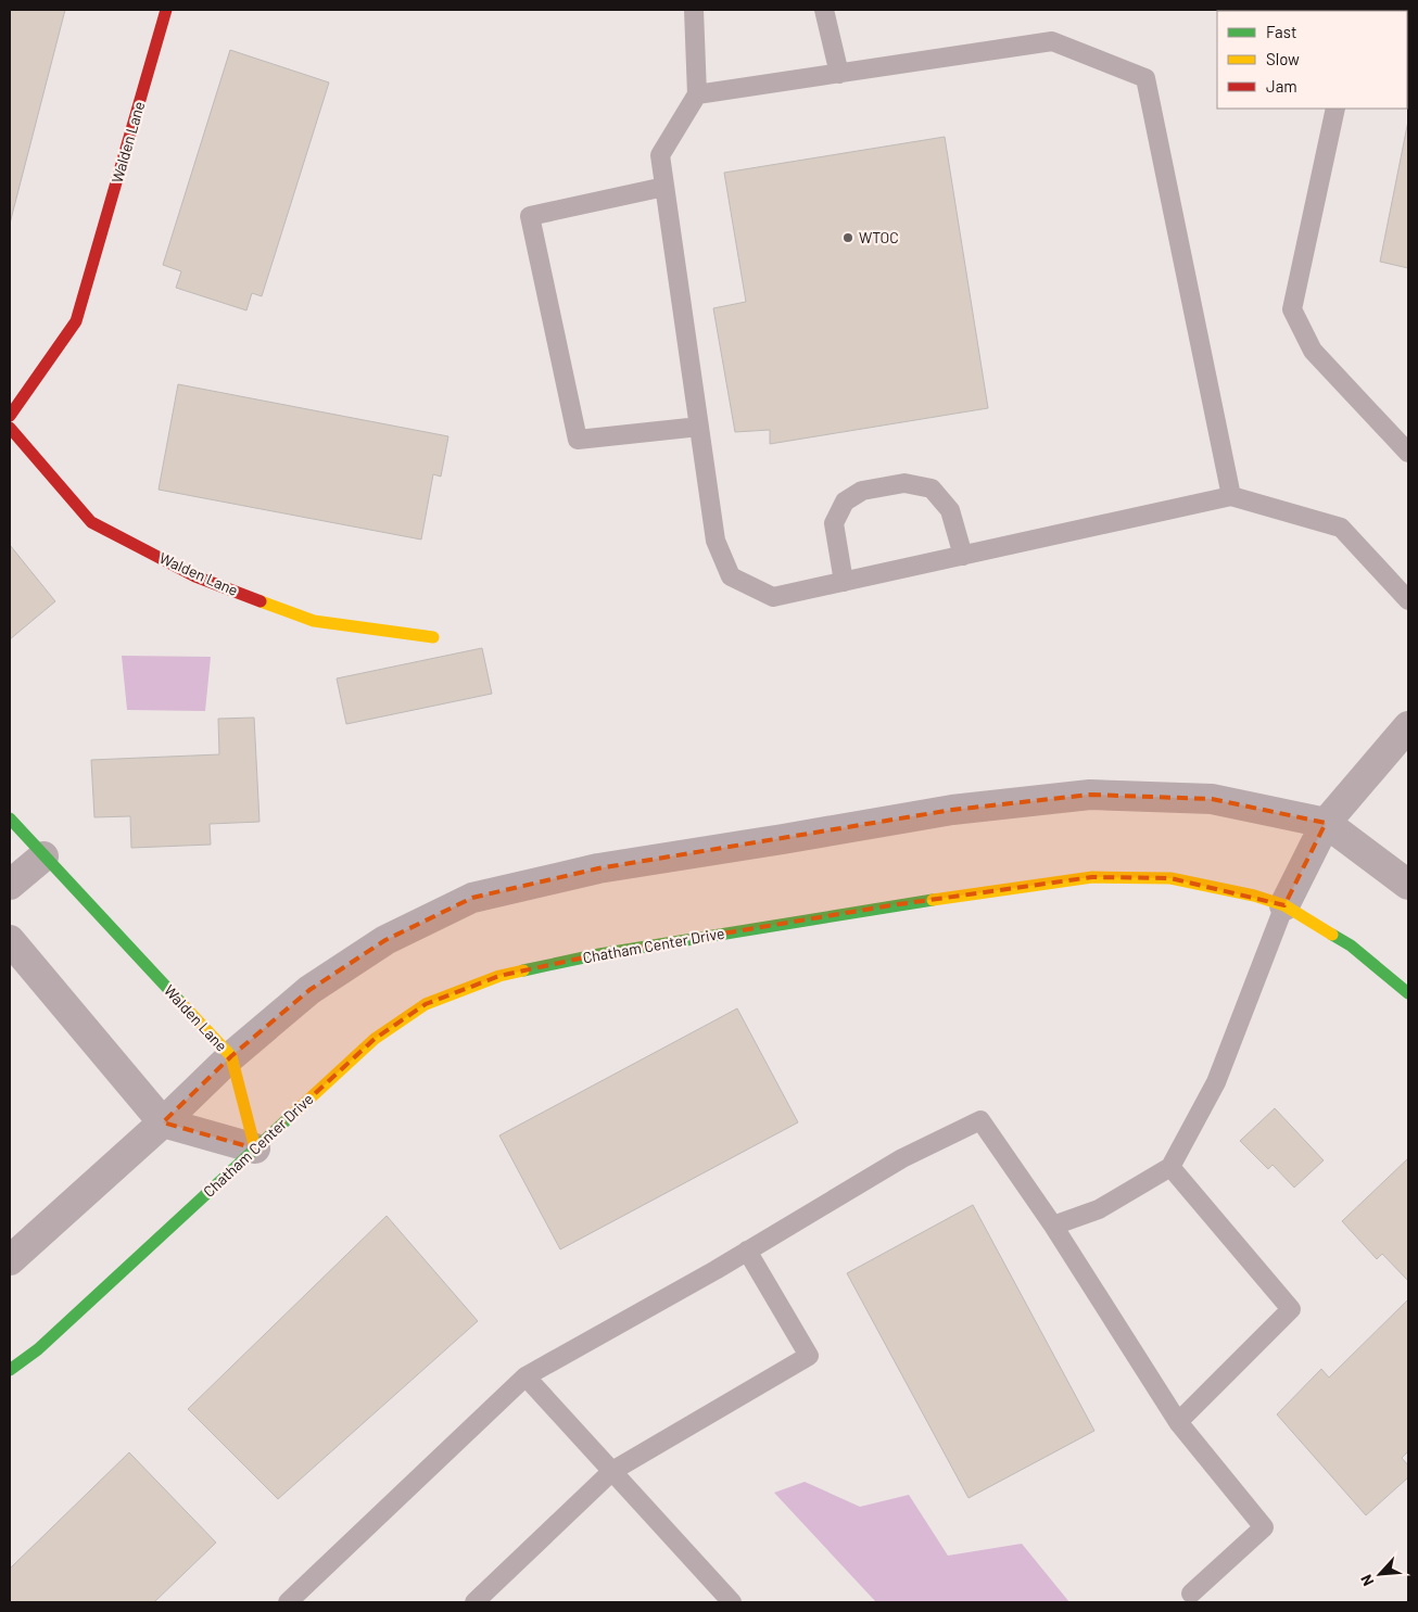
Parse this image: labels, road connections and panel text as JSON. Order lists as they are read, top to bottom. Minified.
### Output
{"streets":{"street":["Walden Lane","Chatham Center Drive"]},"crossings":[["Walden Lane","Chatham Center Drive"]],"places":["WTOC"],"legend":["Fast","Slow","Jam"],"north":"bottom left"}
